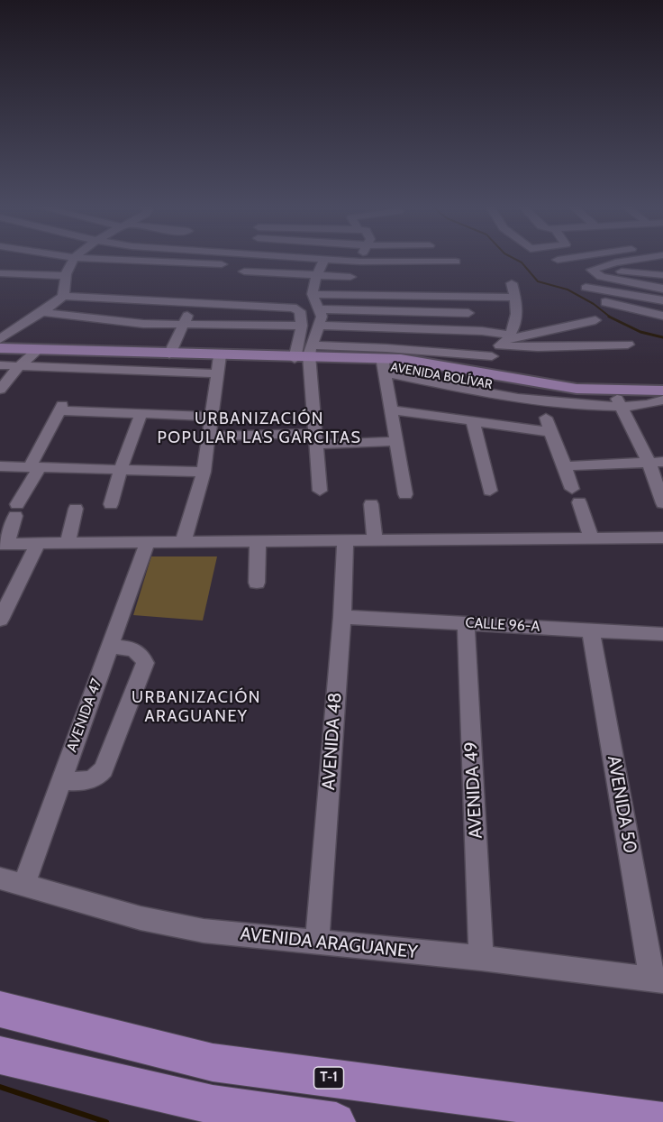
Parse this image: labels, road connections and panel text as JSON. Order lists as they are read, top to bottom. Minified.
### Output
{"streets":{"highway":["T-1"],"main road":["AVENIDA BOLÍVAR"],"street":["CALLE 96-A","AVENIDA 47","AVENIDA 48","AVENIDA 49","AVENIDA 50","AVENIDA ARAGUANEY"]},"crossings":[["CALLE 96-A","AVENIDA 48"],["CALLE 96-A","AVENIDA 49"],["CALLE 96-A","AVENIDA 50"],["AVENIDA 47","AVENIDA ARAGUANEY"],["AVENIDA 48","AVENIDA ARAGUANEY"],["AVENIDA 49","AVENIDA ARAGUANEY"],["AVENIDA 50","AVENIDA ARAGUANEY"]],"districts":["URBANIZACIÓN POPULAR LAS GARCITAS","URBANIZACIÓN ARAGUANEY"]}
